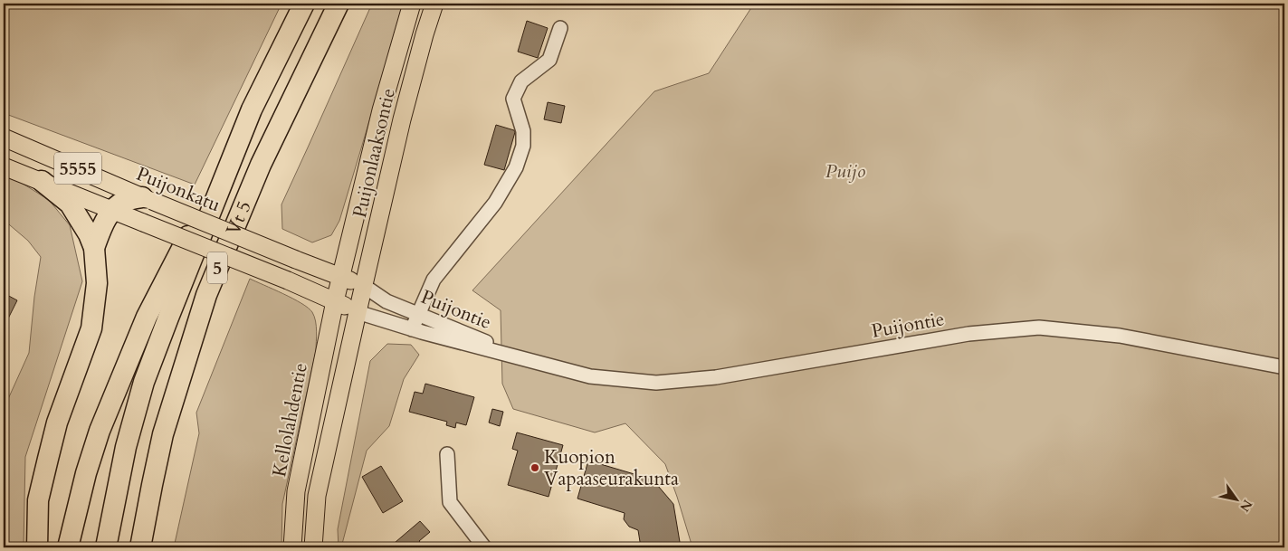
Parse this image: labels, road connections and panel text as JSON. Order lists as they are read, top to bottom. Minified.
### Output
{"streets":{"highway":["Vt 5","5"],"main road":["Puijonlaaksontie","5555","Puijonkatu","Kellolahdentie"],"street":["Puijontie"]},"crossings":[["Puijonlaaksontie","5555"],["Puijonlaaksontie","Puijonkatu"],["Puijonlaaksontie","Puijontie"],["Puijonlaaksontie","Kellolahdentie"],["5555","Puijontie"],["5555","Kellolahdentie"],["Puijonkatu","Puijontie"]],"parks":["Puijo"],"places":["Kuopion Vapaaseurakunta"],"north":"bottom right"}
